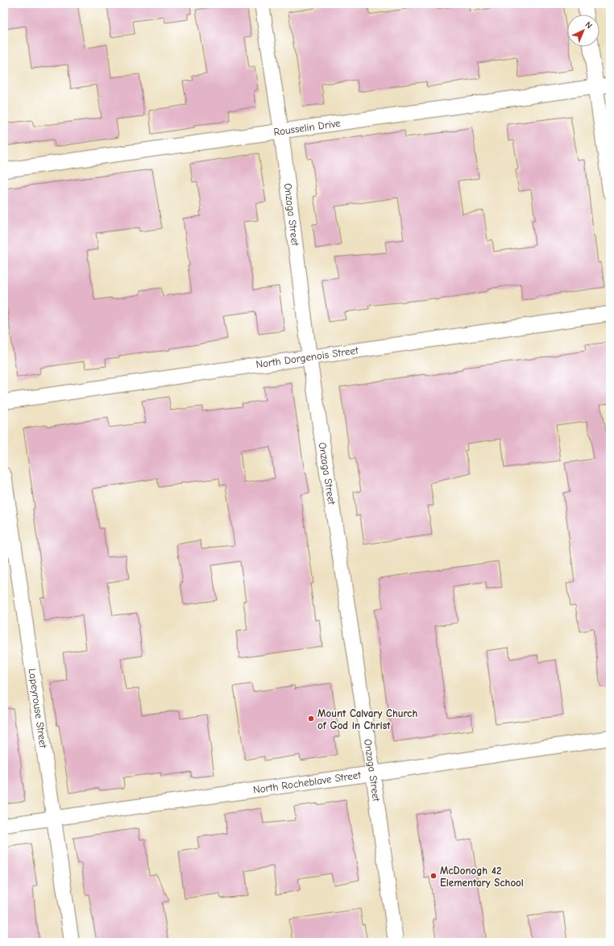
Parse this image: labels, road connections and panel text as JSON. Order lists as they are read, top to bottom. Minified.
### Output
{"streets":{"street":["Rousselin Drive","Onzaga Street","North Dorgenois Street","Lapeyrouse Street","North Rocheblave Street"]},"crossings":[["Rousselin Drive","Onzaga Street"],["Onzaga Street","North Dorgenois Street"],["Onzaga Street","North Rocheblave Street"],["Lapeyrouse Street","North Rocheblave Street"]],"places":["Mount Calvary Church of God in Christ","McDonogh 42 Elementary School"],"north":"top right"}
